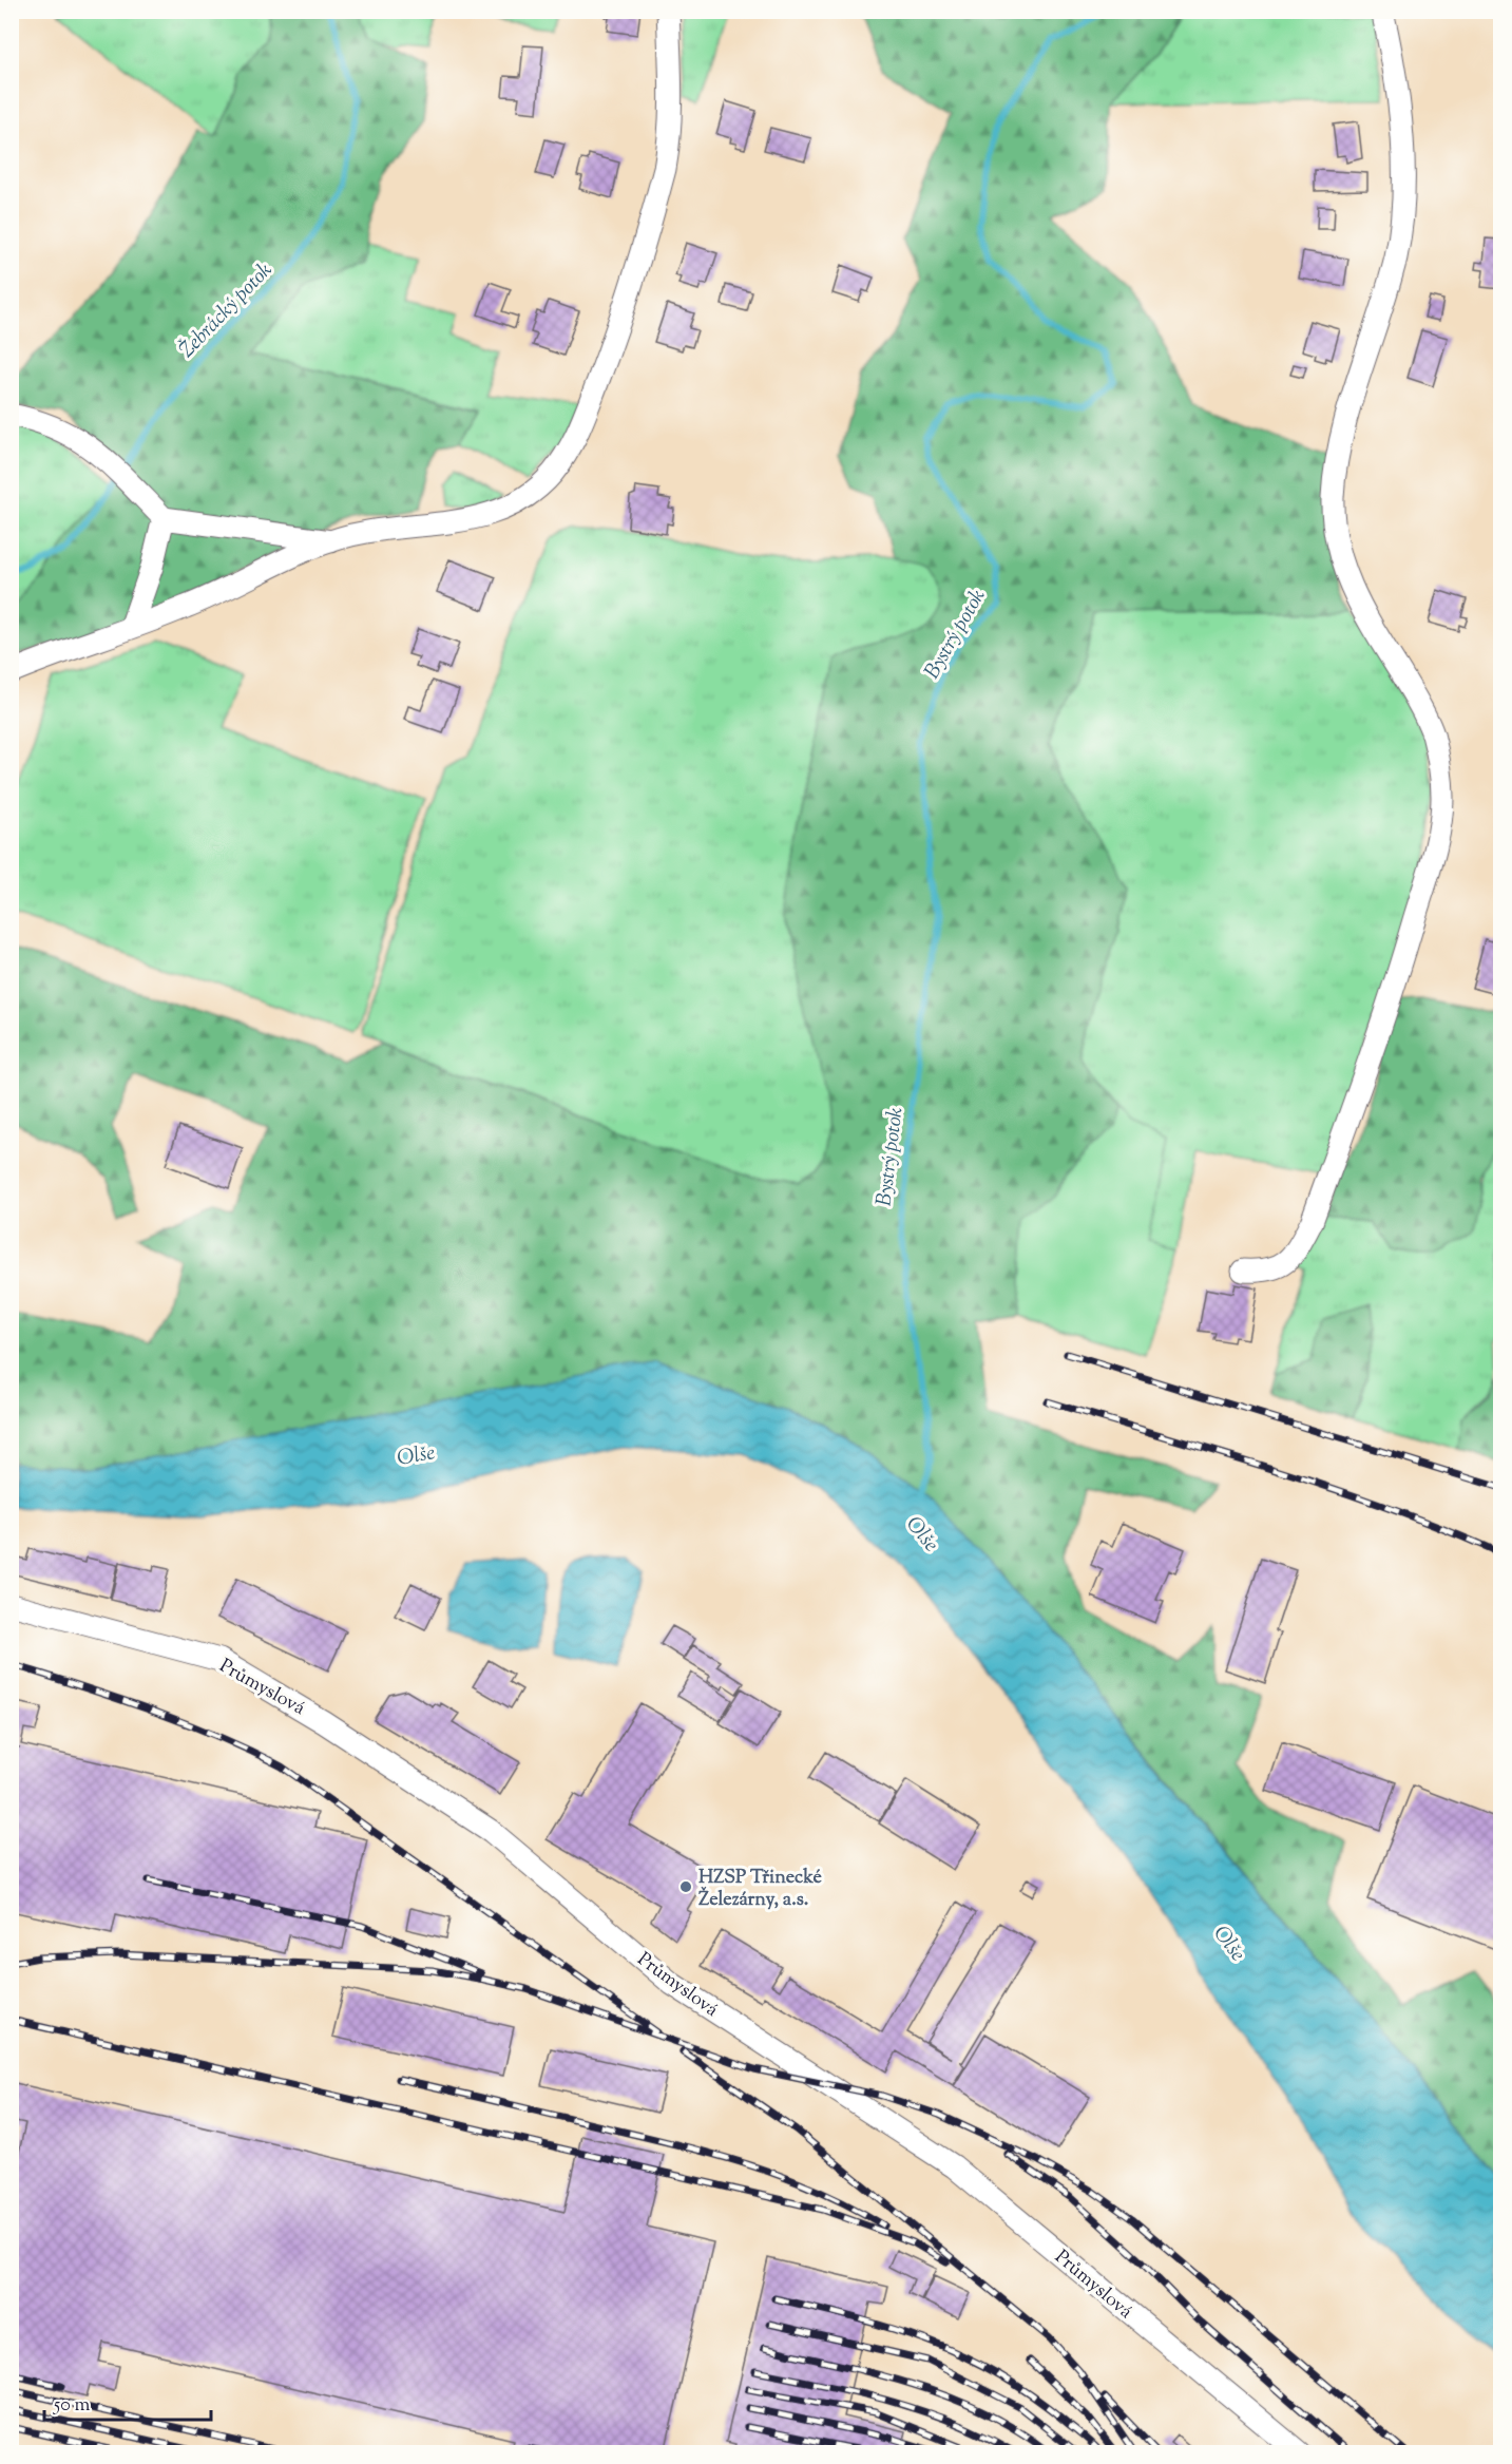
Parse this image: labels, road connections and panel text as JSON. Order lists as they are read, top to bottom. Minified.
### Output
{"streets":{"street":["Průmyslová"]},"water":["Žebrácký potok","Bystrý potok","Olše"],"places":["HZSP Třinecké Železárny, a.s."],"scale_bar":"50 m"}
